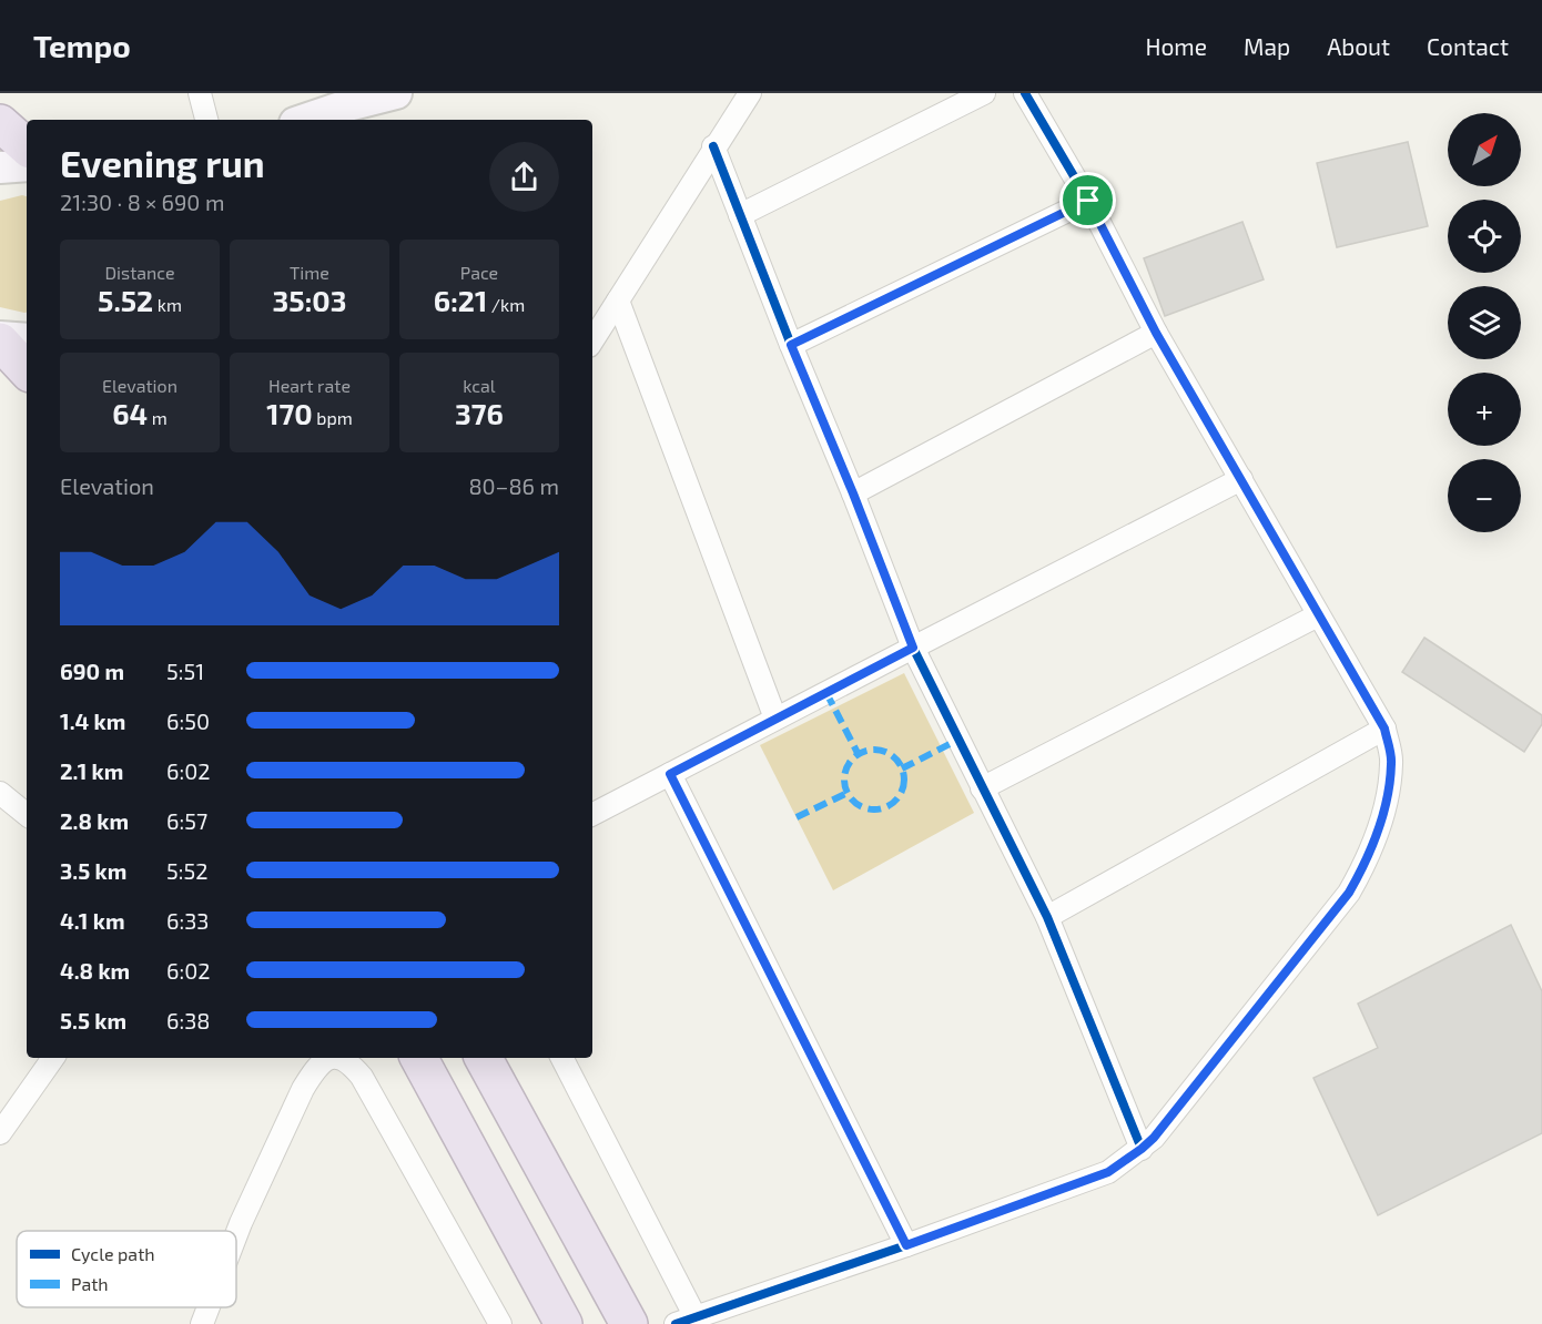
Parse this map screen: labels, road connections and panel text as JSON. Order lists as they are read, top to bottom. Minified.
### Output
{"legend":["Cycle path","Path"],"north":"top right","page":{"header":"Tempo","nav":["Home","Map","About","Contact"],"map_buttons":["+","−"],"heading":["Evening run","21:30 · 8 × 690 m"],"stats":[["Distance","5.52 km"],["Time","35:03"],["Pace","6:21 /km"],["Elevation","64 m"],["Heart rate","170 bpm"],["kcal","376"]],"chart":["Elevation","80–86 m"],"list":[{"name":"690 m","note":"5:51"},{"name":"1.4 km","note":"6:50"},{"name":"2.1 km","note":"6:02"},{"name":"2.8 km","note":"6:57"},{"name":"3.5 km","note":"5:52"},{"name":"4.1 km","note":"6:33"},{"name":"4.8 km","note":"6:02"},{"name":"5.5 km","note":"6:38"}]}}
